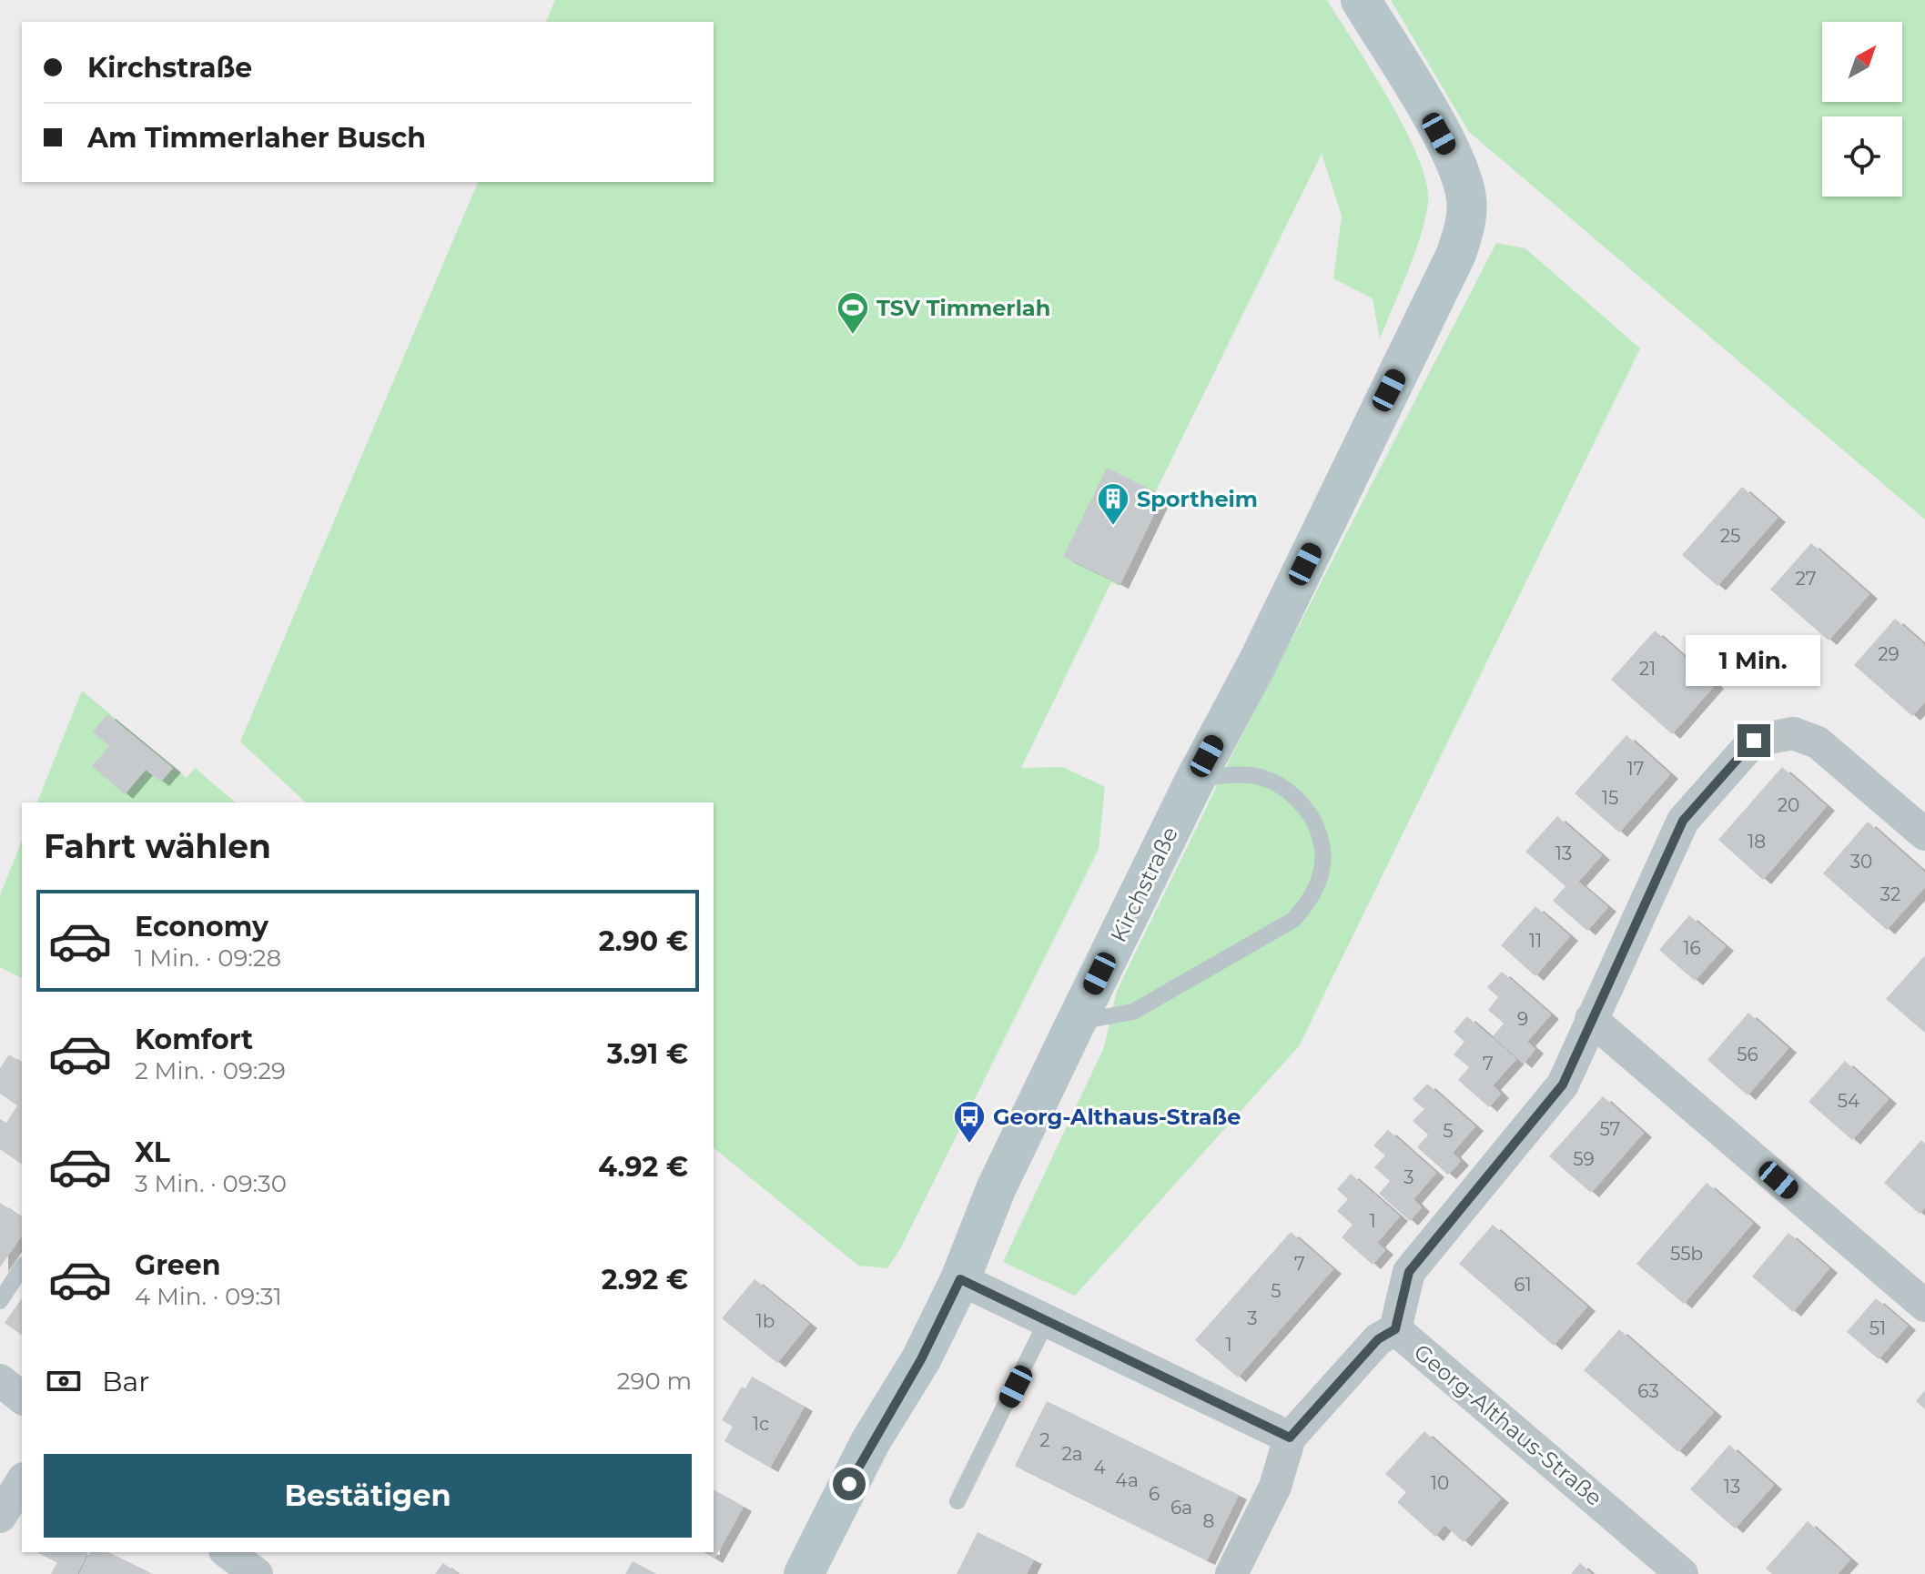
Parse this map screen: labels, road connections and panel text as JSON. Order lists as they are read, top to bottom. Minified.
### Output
{"streets":{"street":["Kirchstraße","Georg-Althaus-Straße"]},"places":{"sports":["TSV Timmerlah"],"building":["Sportheim"],"bus stop":["Georg-Althaus-Straße"]},"house_numbers":["25","27","29","21","17","15","20","18","13","30","32","11","16","9","56","7","54","57","5","59","3","1","55b","7","61","5","3","1b","51","1","63","1c","2","2a","4","4a","10","13","6","6a","8"],"north":"top right","page":{"banner":["Kirchstraße","Am Timmerlaher Busch"],"bubble":"1 Min.","heading":"Fahrt wählen","list":[{"name":"Economy","note":"1 Min. · 09:28","value":"2.90 €"},{"name":"Komfort","note":"2 Min. · 09:29","value":"3.91 €"},{"name":"XL","note":"3 Min. · 09:30","value":"4.92 €"},{"name":"Green","note":"4 Min. · 09:31","value":"2.92 €"}],"pay":["Bar","290 m"],"buttons":"Bestätigen"}}
